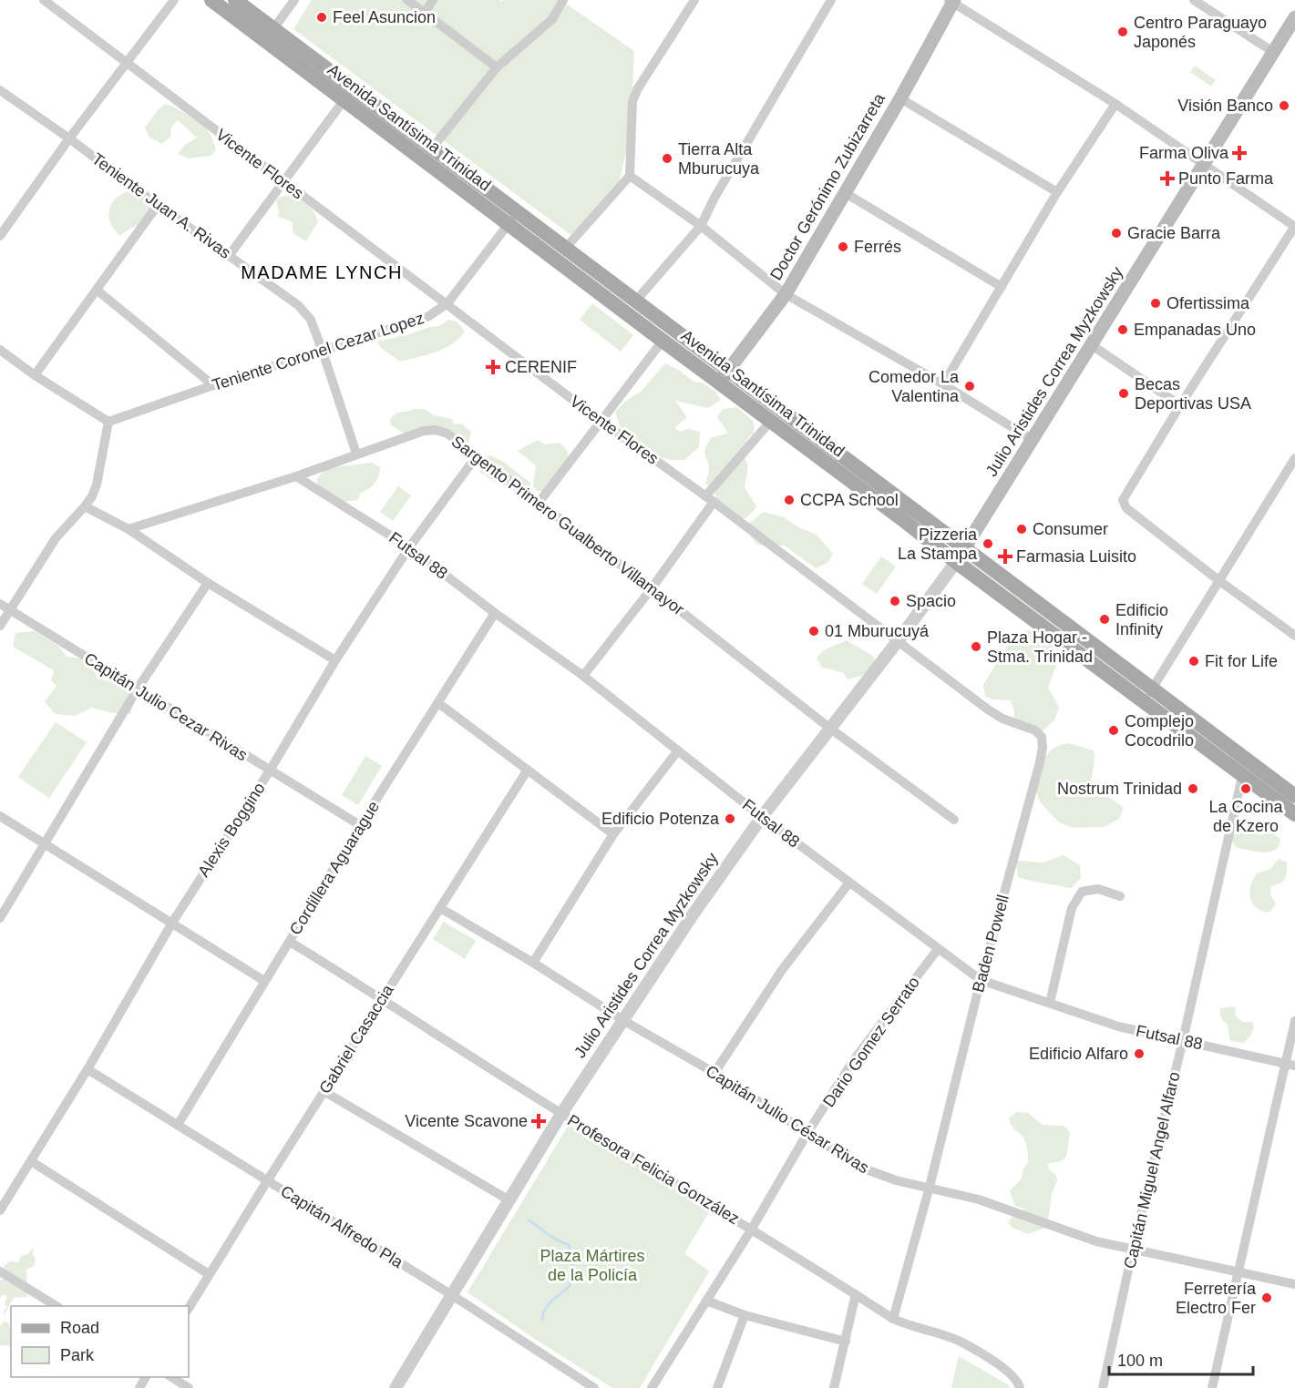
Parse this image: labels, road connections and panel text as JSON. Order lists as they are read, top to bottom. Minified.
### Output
{"streets":{"main road":["Avenida Santísima Trinidad","Doctor Gerónimo Zubizarreta","Julio Aristides Correa Myzkowsky"],"street":["Vicente Flores","Teniente Juan A. Rivas","Teniente Coronel Cezar Lopez","Sargento Primero Gualberto Villamayor","Futsal 88","Capitán Julio Cezar Rivas","Alexis Boggino","Cordillera Aguarague","Baden Powell","Gabriel Casaccia","Dario Gomez Serrato","Capitán Julio César Rivas","Profesora Felicia González","Capitán Miguel Angel Alfaro","Capitán Alfredo Pla"]},"crossings":[["Avenida Santísima Trinidad","Doctor Gerónimo Zubizarreta"],["Avenida Santísima Trinidad","Teniente Coronel Cezar Lopez"],["Avenida Santísima Trinidad","Julio Aristides Correa Myzkowsky"],["Avenida Santísima Trinidad","Capitán Miguel Angel Alfaro"],["Vicente Flores","Teniente Coronel Cezar Lopez"],["Vicente Flores","Julio Aristides Correa Myzkowsky"],["Vicente Flores","Baden Powell"],["Teniente Juan A. Rivas","Teniente Coronel Cezar Lopez"],["Teniente Juan A. Rivas","Sargento Primero Gualberto Villamayor"],["Julio Aristides Correa Myzkowsky","Sargento Primero Gualberto Villamayor"],["Julio Aristides Correa Myzkowsky","Futsal 88"],["Julio Aristides Correa Myzkowsky","Baden Powell"],["Julio Aristides Correa Myzkowsky","Capitán Julio César Rivas"],["Julio Aristides Correa Myzkowsky","Profesora Felicia González"],["Julio Aristides Correa Myzkowsky","Capitán Alfredo Pla"],["Sargento Primero Gualberto Villamayor","Futsal 88"],["Sargento Primero Gualberto Villamayor","Alexis Boggino"],["Futsal 88","Alexis Boggino"],["Futsal 88","Cordillera Aguarague"],["Futsal 88","Baden Powell"],["Futsal 88","Dario Gomez Serrato"],["Futsal 88","Capitán Miguel Angel Alfaro"],["Capitán Julio Cezar Rivas","Alexis Boggino"],["Capitán Julio Cezar Rivas","Cordillera Aguarague"],["Alexis Boggino","Capitán Alfredo Pla"],["Cordillera Aguarague","Profesora Felicia González"],["Cordillera Aguarague","Capitán Alfredo Pla"],["Baden Powell","Capitán Julio César Rivas"],["Baden Powell","Profesora Felicia González"],["Gabriel Casaccia","Capitán Julio César Rivas"],["Gabriel Casaccia","Profesora Felicia González"],["Gabriel Casaccia","Capitán Alfredo Pla"],["Dario Gomez Serrato","Capitán Julio César Rivas"],["Dario Gomez Serrato","Profesora Felicia González"],["Capitán Julio César Rivas","Capitán Miguel Angel Alfaro"]],"districts":["MADAME LYNCH"],"parks":["Plaza Mártires de la Policía"],"places":{"other":["Feel Asuncion","Centro Paraguayo Japonés","Visión Banco","Tierra Alta Mburucuya","Gracie Barra","Ferrés","Ofertissima","Empanadas Uno","Comedor La Valentina","Becas Deportivas USA","CCPA School","Consumer","Pizzeria La Stampa","Spacio","Edificio Infinity","01 Mburucuyá","Plaza Hogar - Stma. Trinidad","Fit for Life","Complejo Cocodrilo","Nostrum Trinidad","La Cocina de Kzero","Edificio Potenza","Edificio Alfaro","Ferretería Electro Fer"],"health":["Farma Oliva","Punto Farma","CERENIF","Farmasia Luisito","Vicente Scavone"]},"legend":["Road","Park"],"scale_bar":"100 m"}
